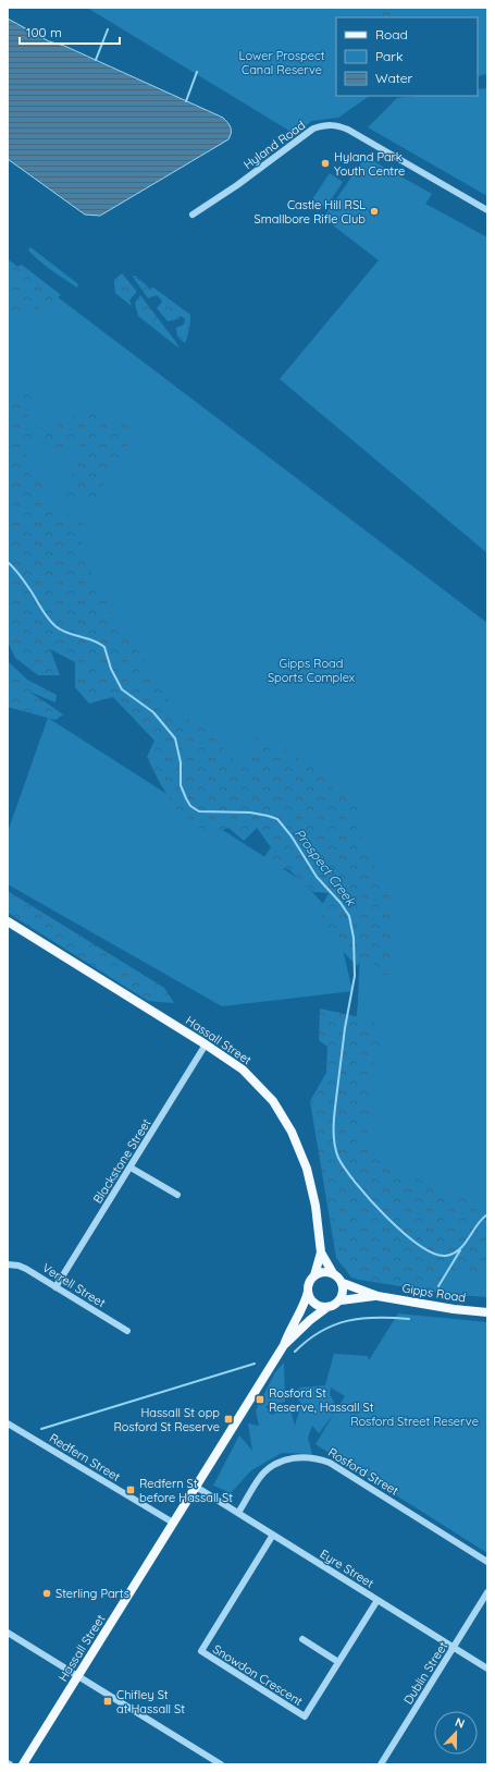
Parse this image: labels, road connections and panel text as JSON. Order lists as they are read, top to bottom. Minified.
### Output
{"streets":{"main road":["Hassall Street","Gipps Road"],"street":["Hyland Road","Blackstone Street","Verrell Street","Redfern Street","Rosford Street","Eyre Street","Dublin Street","Snowdon Crescent"]},"crossings":[["Hassall Street","Blackstone Street"],["Hassall Street","Gipps Road"],["Hassall Street","Redfern Street"],["Hassall Street","Eyre Street"],["Blackstone Street","Verrell Street"],["Rosford Street","Eyre Street"],["Eyre Street","Dublin Street"],["Eyre Street","Snowdon Crescent"]],"water":["Prospect Creek"],"parks":["Lower Prospect Canal Reserve","Gipps Road Sports Complex","Rosford Street Reserve"],"places":{"other":["Hyland Park Youth Centre","Castle Hill RSL Smallbore Rifle Club","Sterling Parts"],"transit":["Rosford St Reserve, Hassall St","Hassall St opp Rosford St Reserve","Redfern St before Hassall St","Chifley St at Hassall St"]},"legend":["Road","Park","Water"],"scale_bar":"100 m","north":"top"}
